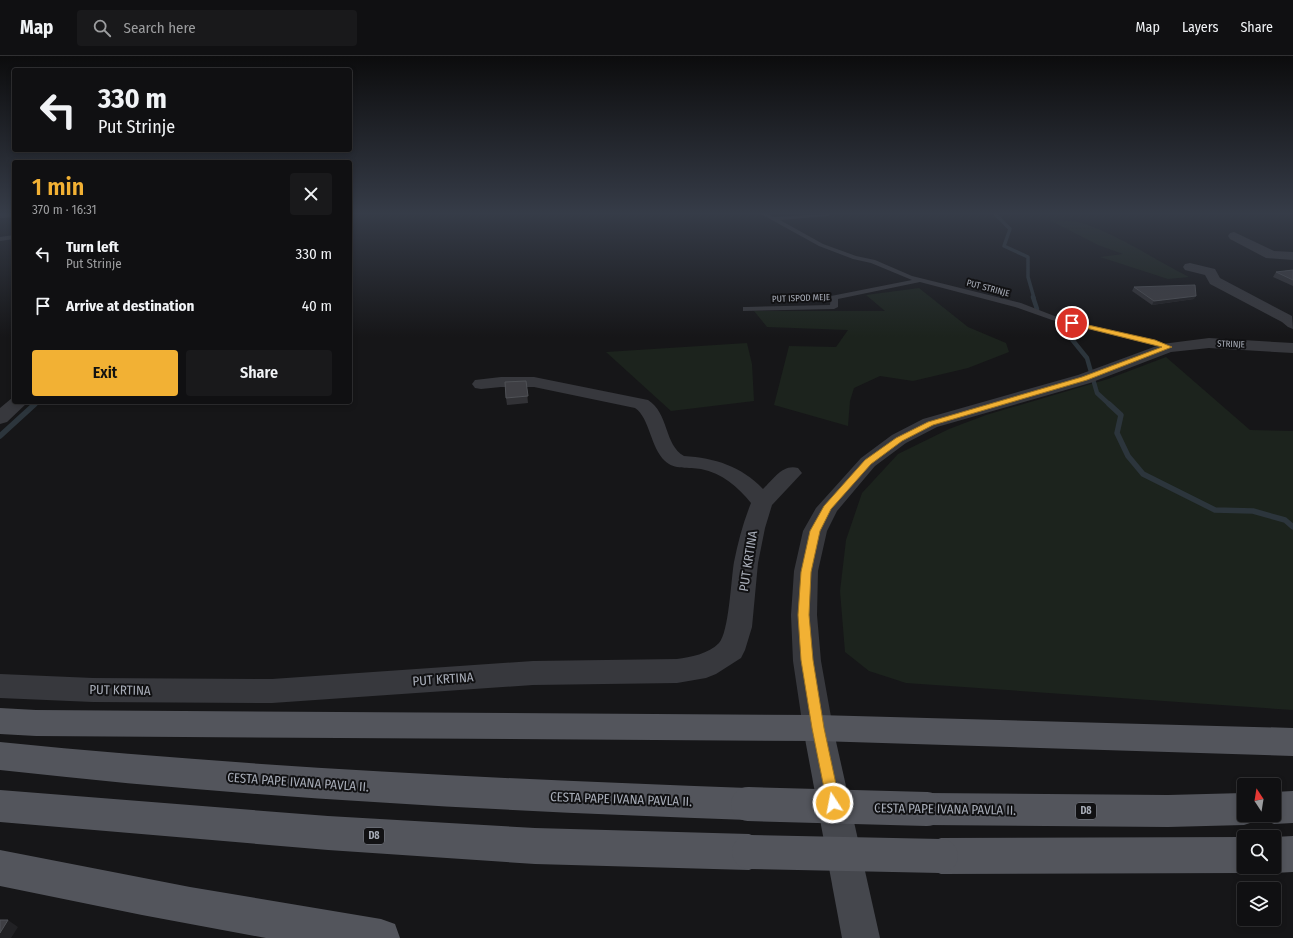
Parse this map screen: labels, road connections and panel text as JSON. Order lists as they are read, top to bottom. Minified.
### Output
{"streets":{"main road":["CESTA PAPE IVANA PAVLA II.","D8"],"street":["STRINJE","PUT KRTINA"],"lane":["PUT STRINJE","PUT ISPOD MEJE"]},"crossings":[["PUT STRINJE","PUT ISPOD MEJE"],["PUT STRINJE","STRINJE"]],"north":"top","page":{"header":"Map","search":"Search here","nav":["Map","Layers","Share"],"turn":["330 m","Put Strinje"],"heading":["1 min","370 m · 16:31"],"list":[{"name":"Turn left","note":"Put Strinje","value":"330 m"},{"name":"Arrive at destination","value":"40 m"}],"buttons":["Exit","Share"]}}
